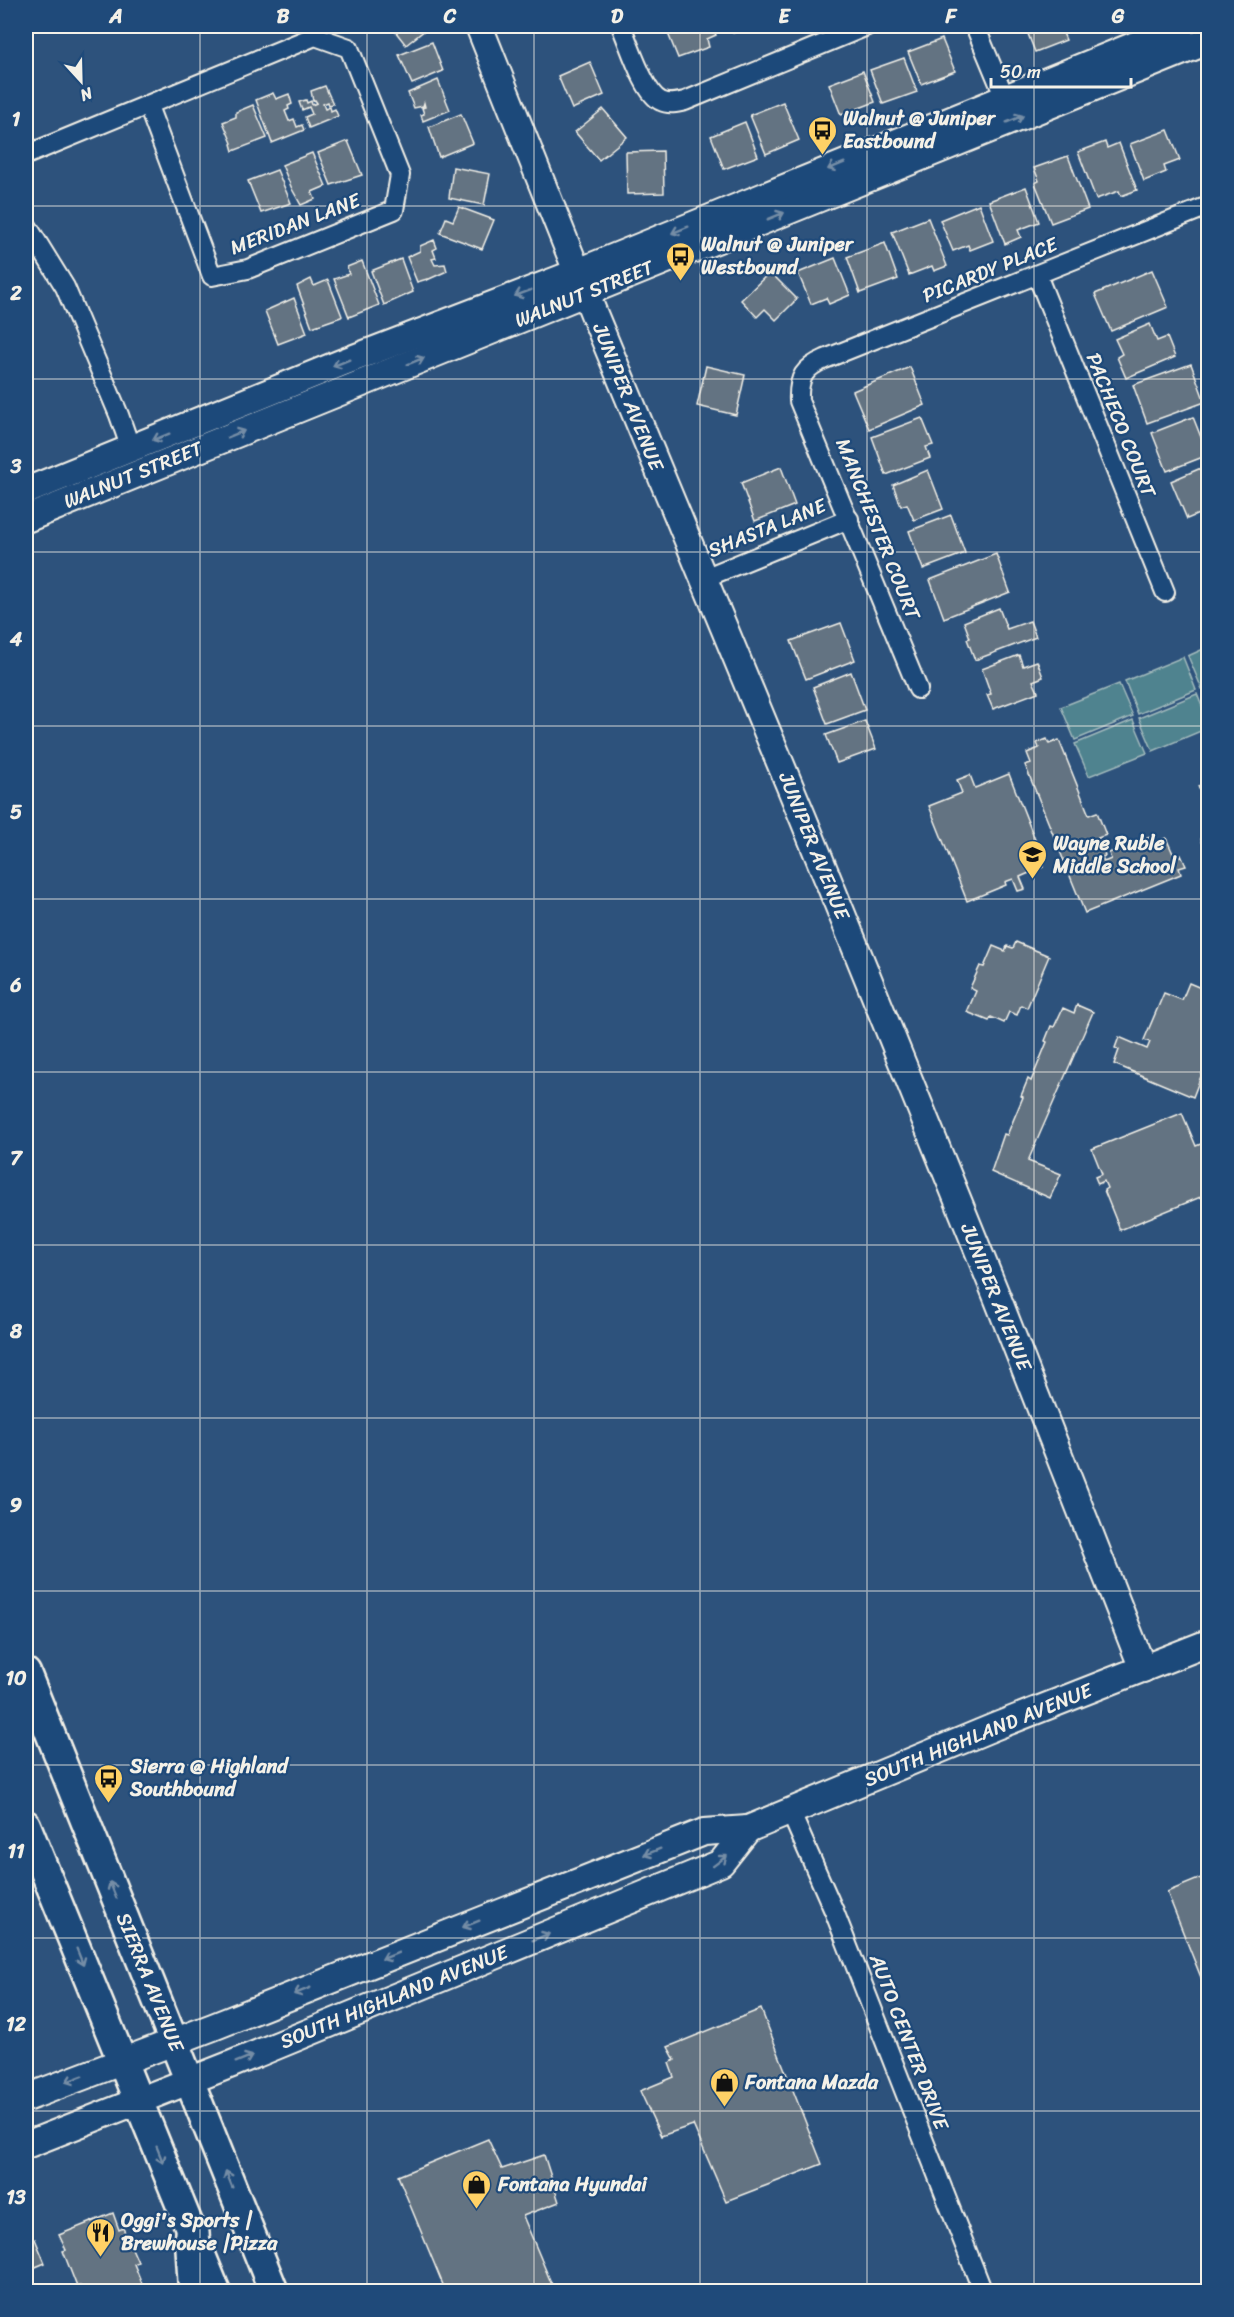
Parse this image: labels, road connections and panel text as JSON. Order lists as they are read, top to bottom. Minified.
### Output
{"streets":{"main road":["SIERRA AVENUE"],"street":["MERIDAN LANE","PICARDY PLACE","WALNUT STREET","JUNIPER AVENUE","PACHECO COURT","SHASTA LANE","MANCHESTER COURT","SOUTH HIGHLAND AVENUE","AUTO CENTER DRIVE"]},"crossings":[["PICARDY PLACE","PACHECO COURT"],["PICARDY PLACE","MANCHESTER COURT"],["WALNUT STREET","JUNIPER AVENUE"],["JUNIPER AVENUE","SHASTA LANE"],["JUNIPER AVENUE","SOUTH HIGHLAND AVENUE"],["SHASTA LANE","MANCHESTER COURT"],["SOUTH HIGHLAND AVENUE","SIERRA AVENUE"],["SOUTH HIGHLAND AVENUE","AUTO CENTER DRIVE"]],"places":{"bus stop":["Walnut @ Juniper Eastbound","Walnut @ Juniper Westbound","Sierra @ Highland Southbound"],"school or university":["Wayne Ruble Middle School"],"shop":["Fontana Mazda","Fontana Hyundai"],"restaurant":["Oggi's Sports | Brewhouse |Pizza"]},"scale_bar":"50 m","north":"bottom","grid":{"columns":["A","B","C","D","E","F","G"],"rows":["1","2","3","4","5","6","7","8","9","10","11","12","13"]}}
